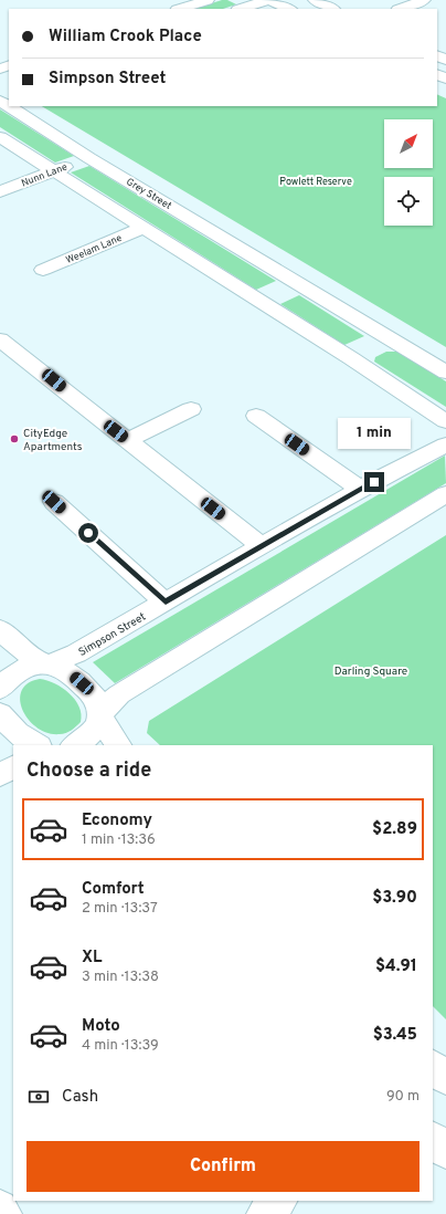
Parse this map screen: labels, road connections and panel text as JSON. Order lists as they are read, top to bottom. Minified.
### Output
{"streets":{"street":["Nunn Lane","Grey Street","Weelam Lane","Simpson Street"]},"crossings":[["Nunn Lane","Grey Street"]],"parks":["Powlett Reserve","Darling Square"],"places":["CityEdge Apartments"],"north":"top right","page":{"banner":["William Crook Place","Simpson Street"],"bubble":"1 min","heading":"Choose a ride","list":[{"name":"Economy","note":"1 min · 13:36","value":"$2.89"},{"name":"Comfort","note":"2 min · 13:37","value":"$3.90"},{"name":"XL","note":"3 min · 13:38","value":"$4.91"},{"name":"Moto","note":"4 min · 13:39","value":"$3.45"}],"pay":["Cash","90 m"],"buttons":"Confirm"}}
